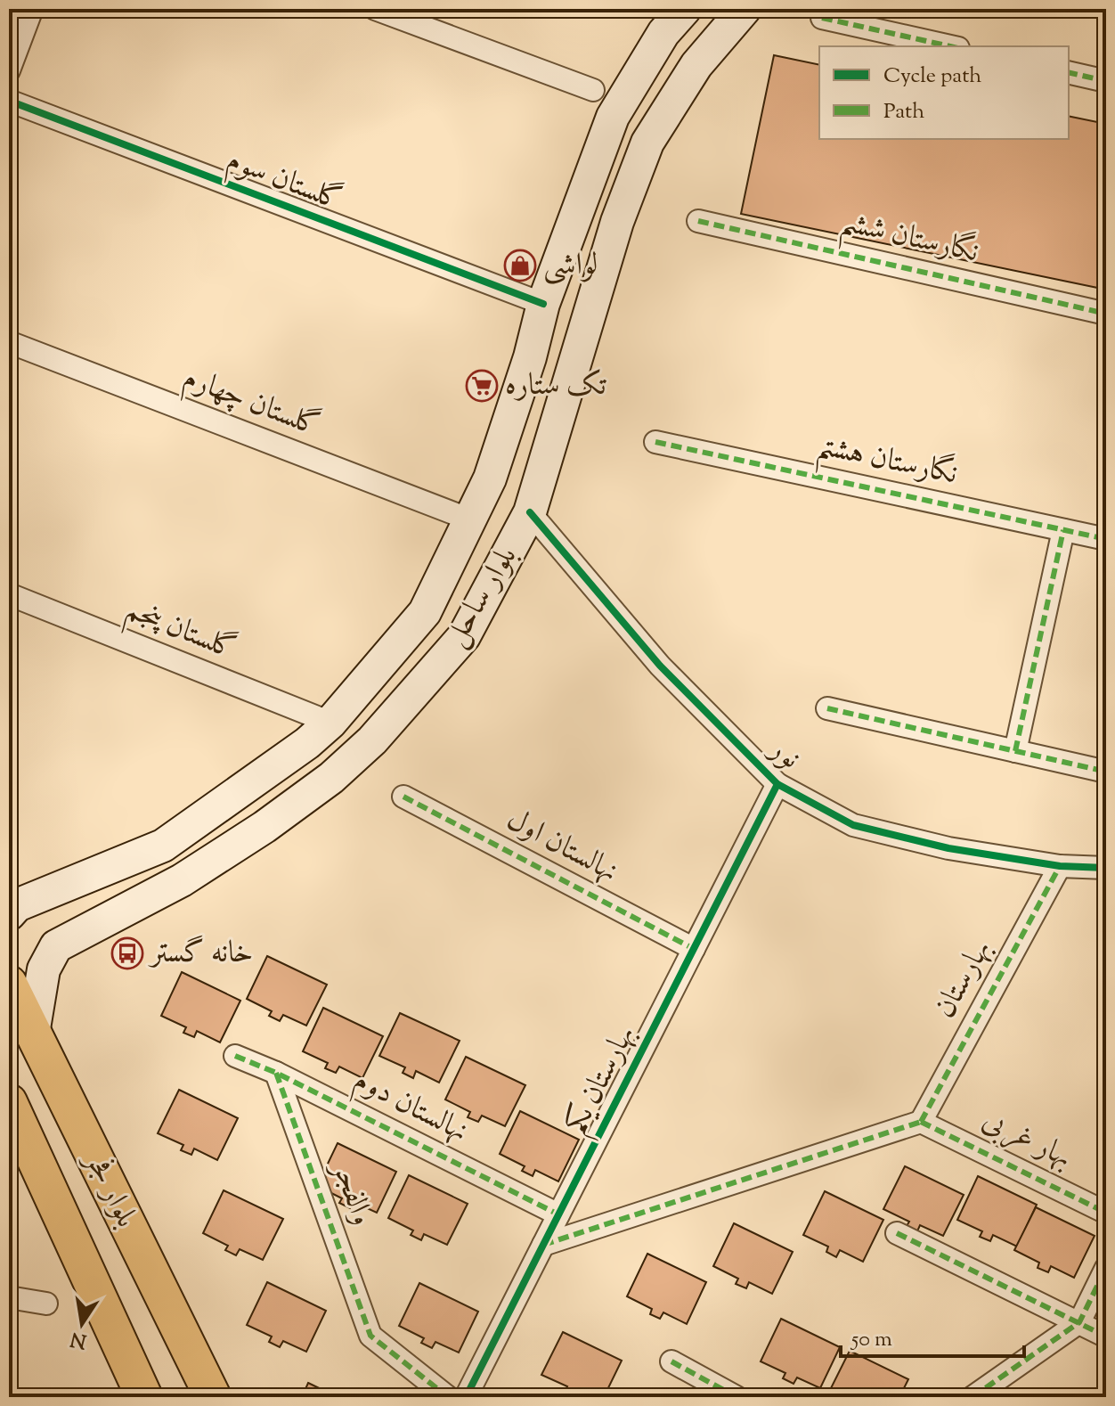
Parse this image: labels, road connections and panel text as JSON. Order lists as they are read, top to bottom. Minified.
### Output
{"streets":{"main road":["بلوار ساحل","بلوار فجر"],"street":["گلستان سوم","نگارستان ششم","گلستان چهارم","نگارستان هشتم","گلستان پنجم","نور","نهالستان اول","بهارستان","بهارستان یکم","نهالستان دوم","بهار غربی","والفجر"]},"crossings":[["گلستان سوم","بلوار ساحل"],["گلستان چهارم","بلوار ساحل"],["بلوار ساحل","گلستان پنجم"],["بلوار ساحل","نور"],["بلوار ساحل","بلوار فجر"],["نور","بهارستان"],["نور","بهارستان یکم"],["نهالستان اول","بهارستان یکم"],["بهارستان","بهار غربی"],["بهارستان یکم","نهالستان دوم"],["نهالستان دوم","والفجر"]],"places":{"shop":["لواشی"],"supermarket":["تک ستاره"],"bus stop":["خانه گستر"]},"legend":["Cycle path","Path"],"scale_bar":"50 m","north":"bottom"}
